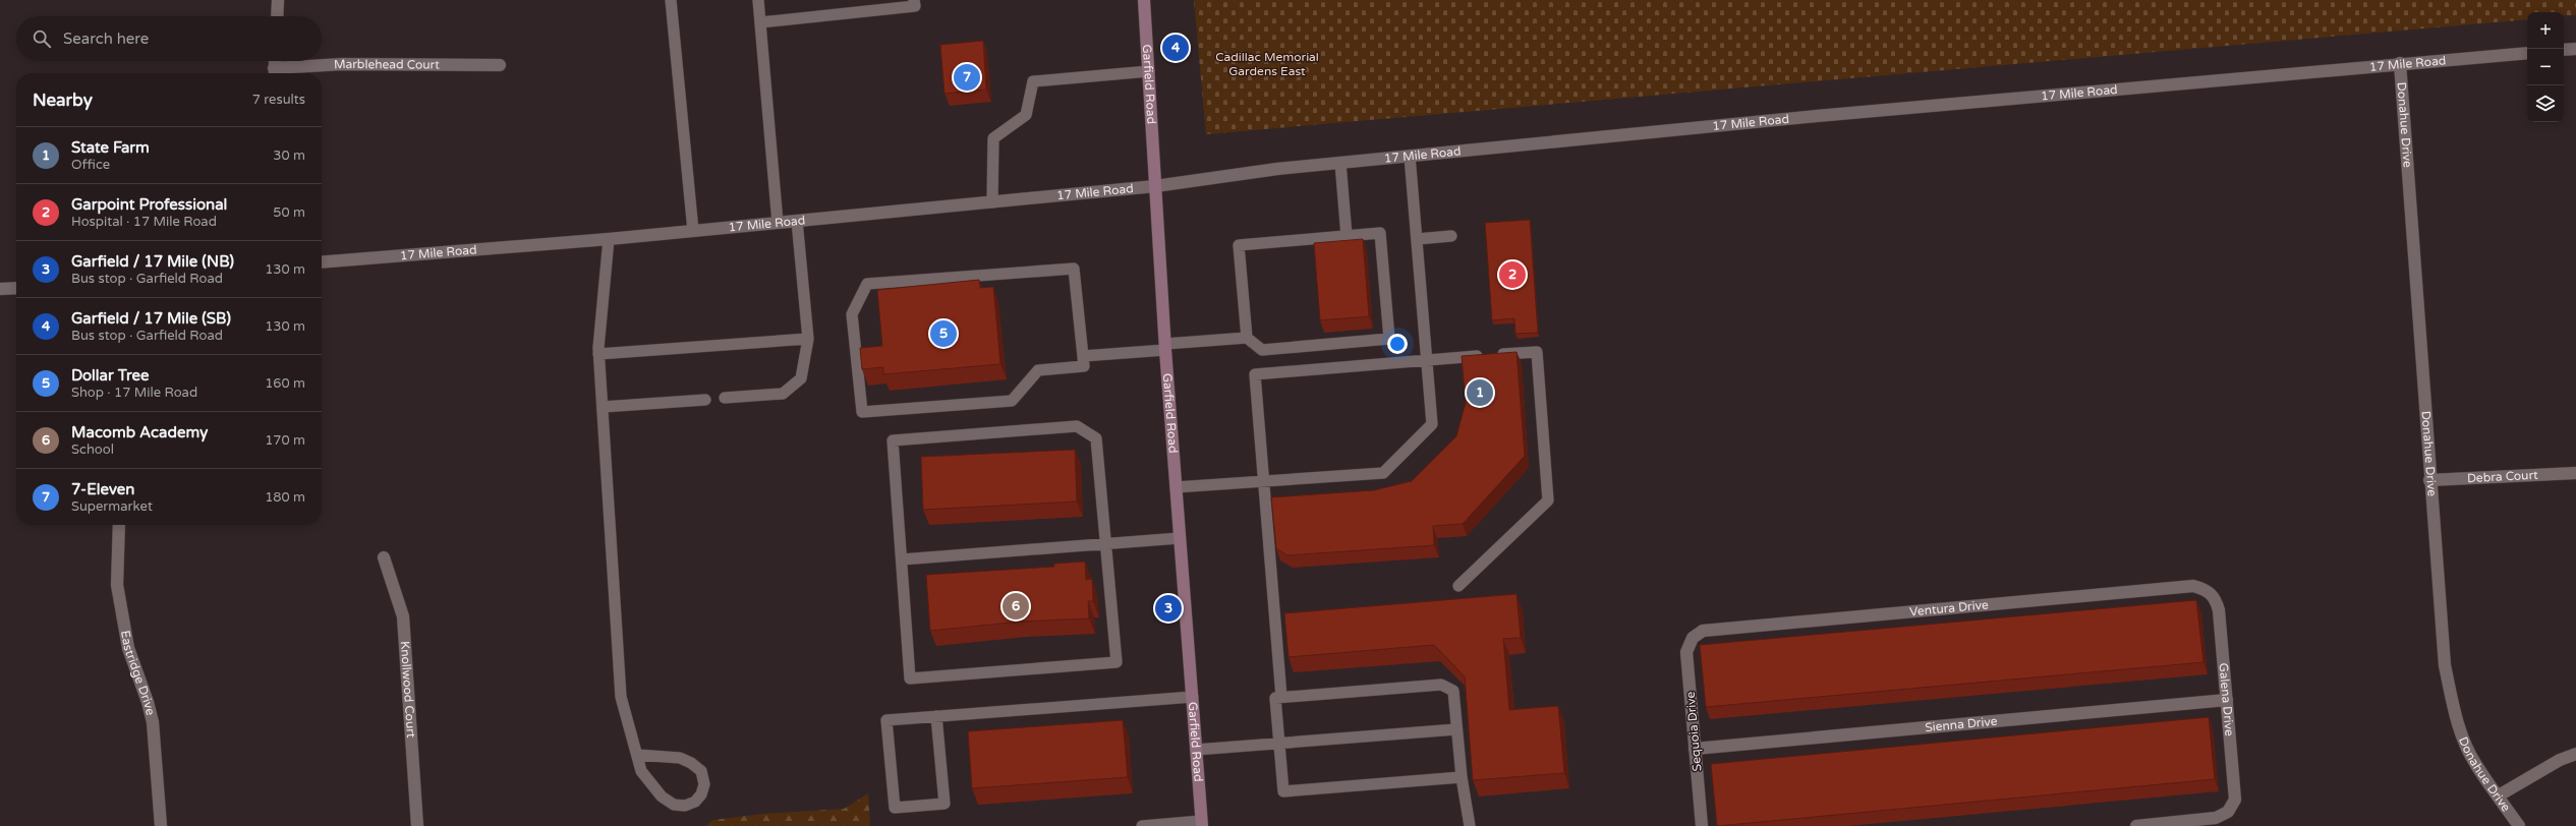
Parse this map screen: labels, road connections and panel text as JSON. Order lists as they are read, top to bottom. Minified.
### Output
{"streets":{"main road":["Garfield Road"],"street":["17 Mile Road","Marblehead Court","Donahue Drive","Debra Court","Ventura Drive","Eastridge Drive","Knollwood Court","Galena Drive","Sienna Drive","Sequoia Drive"]},"crossings":[["17 Mile Road","Garfield Road"],["17 Mile Road","Donahue Drive"],["Donahue Drive","Debra Court"],["Ventura Drive","Galena Drive"],["Ventura Drive","Sequoia Drive"],["Galena Drive","Sienna Drive"],["Sienna Drive","Sequoia Drive"]],"parks":["Cadillac Memorial Gardens East"],"page":{"map_buttons":["+","−"],"search":"Search here","pins":["4","7","2","5","1","6","3"],"heading":["Nearby","7 results"],"list":[{"mark":"1","name":"State Farm","note":"Office","value":"30 m"},{"mark":"2","name":"Garpoint Professional","note":"Hospital · 17 Mile Road","value":"50 m"},{"mark":"3","name":"Garfield / 17 Mile (NB)","note":"Bus stop · Garfield Road","value":"130 m"},{"mark":"4","name":"Garfield / 17 Mile (SB)","note":"Bus stop · Garfield Road","value":"130 m"},{"mark":"5","name":"Dollar Tree","note":"Shop · 17 Mile Road","value":"160 m"},{"mark":"6","name":"Macomb Academy","note":"School","value":"170 m"},{"mark":"7","name":"7-Eleven","note":"Supermarket","value":"180 m"}]}}
